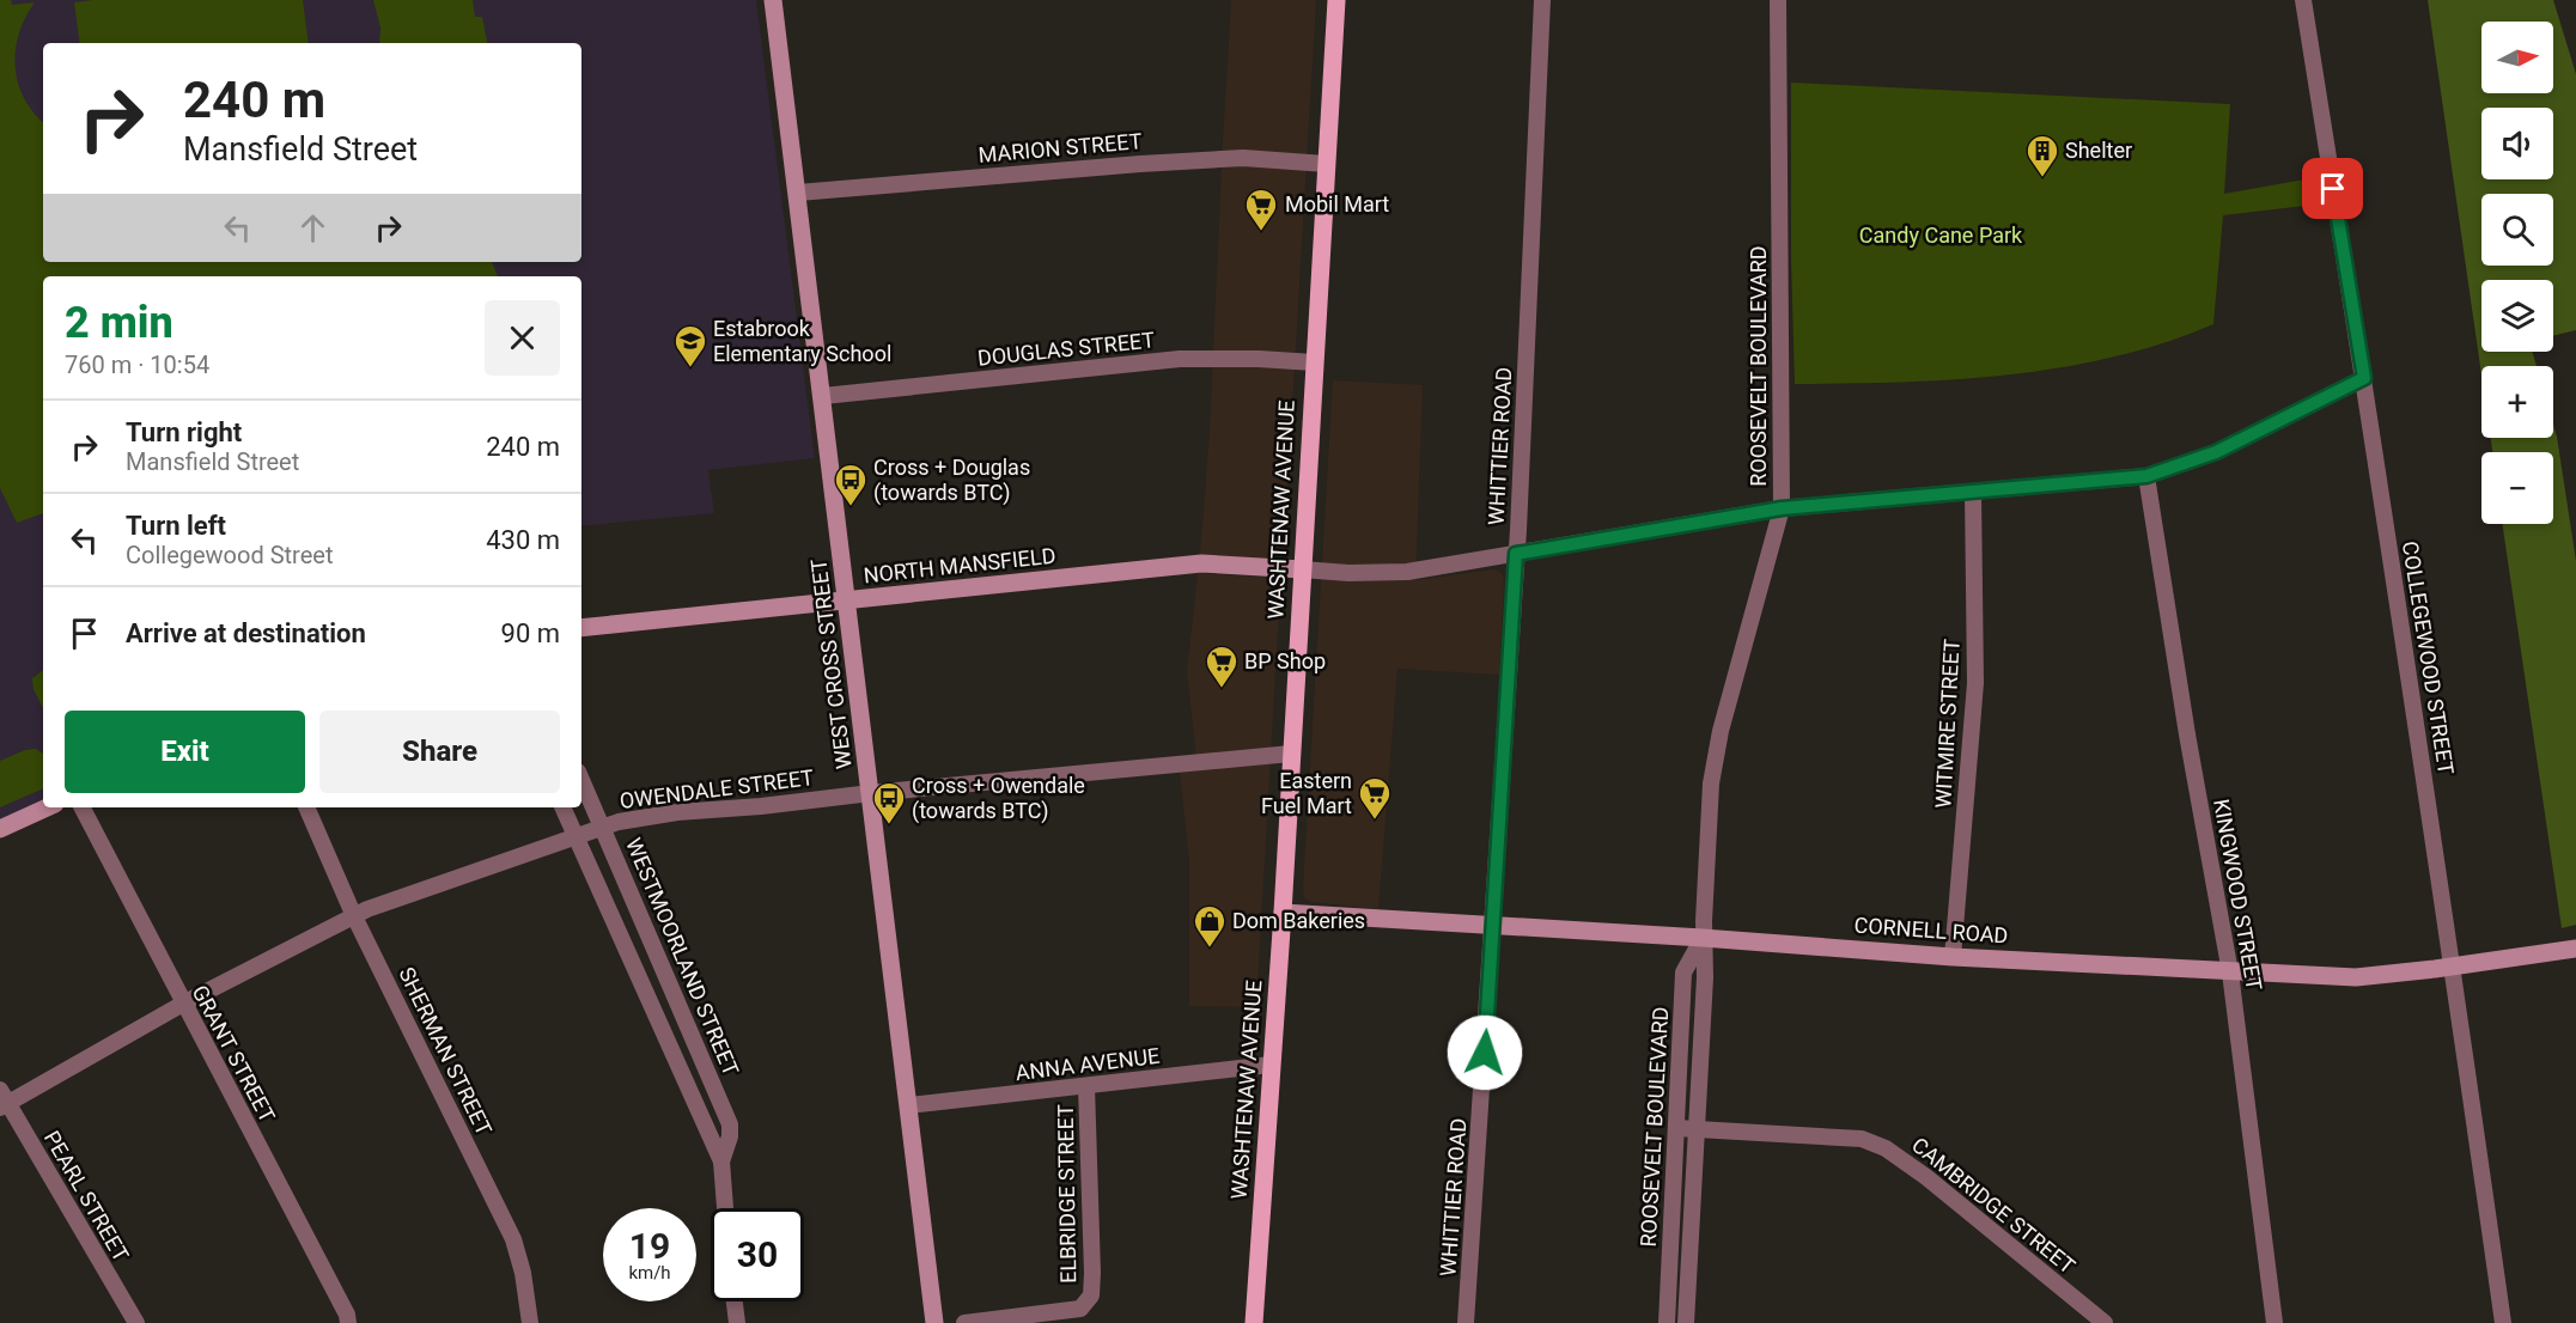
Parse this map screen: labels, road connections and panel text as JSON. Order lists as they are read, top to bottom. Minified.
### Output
{"streets":{"main road":["WASHTENAW AVENUE"],"street":["MARION STREET","DOUGLAS STREET","ROOSEVELT BOULEVARD","WHITTIER ROAD","NORTH MANSFIELD","COLLEGEWOOD STREET","WEST CROSS STREET","WITMIRE STREET","OWENDALE STREET","KINGWOOD STREET","CORNELL ROAD","WESTMOORLAND STREET","SHERMAN STREET","GRANT STREET","ANNA AVENUE","ELBRIDGE STREET","PEARL STREET","CAMBRIDGE STREET"]},"crossings":[["MARION STREET","WASHTENAW AVENUE"],["MARION STREET","WEST CROSS STREET"],["DOUGLAS STREET","WASHTENAW AVENUE"],["DOUGLAS STREET","WEST CROSS STREET"],["ROOSEVELT BOULEVARD","CORNELL ROAD"],["ROOSEVELT BOULEVARD","CAMBRIDGE STREET"],["WHITTIER ROAD","CORNELL ROAD"],["WASHTENAW AVENUE","NORTH MANSFIELD"],["WASHTENAW AVENUE","OWENDALE STREET"],["WASHTENAW AVENUE","CORNELL ROAD"],["WASHTENAW AVENUE","ANNA AVENUE"],["NORTH MANSFIELD","WEST CROSS STREET"],["COLLEGEWOOD STREET","CORNELL ROAD"],["WEST CROSS STREET","OWENDALE STREET"],["WEST CROSS STREET","ANNA AVENUE"],["WITMIRE STREET","CORNELL ROAD"],["OWENDALE STREET","WESTMOORLAND STREET"],["OWENDALE STREET","SHERMAN STREET"],["OWENDALE STREET","GRANT STREET"],["OWENDALE STREET","PEARL STREET"],["KINGWOOD STREET","CORNELL ROAD"],["ANNA AVENUE","ELBRIDGE STREET"]],"parks":["Candy Cane Park"],"places":{"building":["Shelter"],"supermarket":["Mobil Mart","BP Shop","Eastern Fuel Mart"],"school or university":["Estabrook Elementary School"],"bus stop":["Cross + Douglas (towards BTC)","Cross + Owendale (towards BTC)"],"shop":["Dom Bakeries"]},"north":"right","page":{"map_buttons":["+","−"],"turn":["240 m","Mansfield Street"],"heading":["2 min","760 m · 10:54"],"list":[{"name":"Turn right","note":"Mansfield Street","value":"240 m"},{"name":"Turn left","note":"Collegewood Street","value":"430 m"},{"name":"Arrive at destination","value":"90 m"}],"buttons":["Exit","Share"],"speed":"19 km/h","limit":"30"}}
